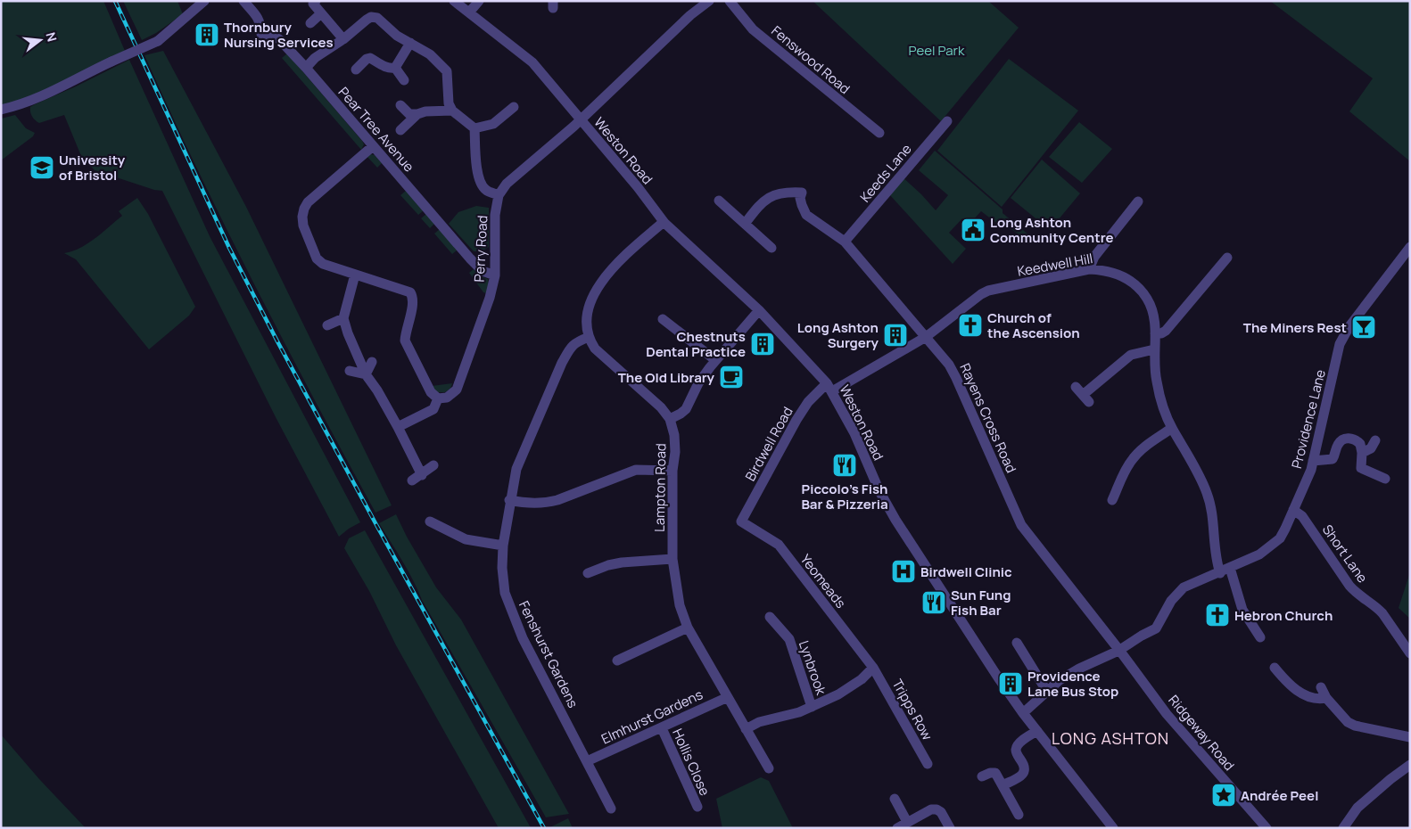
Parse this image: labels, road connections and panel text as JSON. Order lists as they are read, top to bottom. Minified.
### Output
{"streets":{"street":["Fenswood Road","Pear Tree Avenue","Weston Road","Keeds Lane","Perry Road","Keedwell Hill","Rayens Cross Road","Providence Lane","Birdwell Road","Lampton Road","Short Lane","Yeomeads","Fenshurst Gardens","Lynbrook","Tripps Row","Elmhurst Gardens","Ridgeway Road","Hollis Close"]},"crossings":[["Pear Tree Avenue","Perry Road"],["Weston Road","Keedwell Hill"],["Weston Road","Providence Lane"],["Weston Road","Birdwell Road"],["Keeds Lane","Rayens Cross Road"],["Keedwell Hill","Rayens Cross Road"],["Keedwell Hill","Providence Lane"],["Keedwell Hill","Birdwell Road"],["Rayens Cross Road","Providence Lane"],["Rayens Cross Road","Ridgeway Road"],["Providence Lane","Short Lane"],["Providence Lane","Ridgeway Road"],["Birdwell Road","Yeomeads"],["Lampton Road","Lynbrook"],["Lampton Road","Elmhurst Gardens"],["Yeomeads","Lynbrook"],["Yeomeads","Tripps Row"],["Fenshurst Gardens","Elmhurst Gardens"],["Lynbrook","Tripps Row"],["Elmhurst Gardens","Hollis Close"]],"districts":["LONG ASHTON"],"parks":["Peel Park"],"places":{"building":["Thornbury Nursing Services","Long Ashton Surgery","Chestnuts Dental Practice","Providence Lane Bus Stop"],"school or university":["University of Bristol"],"public building":["Long Ashton Community Centre"],"church":["Church of the Ascension","Hebron Church"],"bar":["The Miners Rest"],"cafe":["The Old Library"],"restaurant":["Piccolo's Fish Bar & Pizzeria","Sun Fung Fish Bar"],"hospital":["Birdwell Clinic"],"place":["Andrée Peel"]},"north":"right"}
